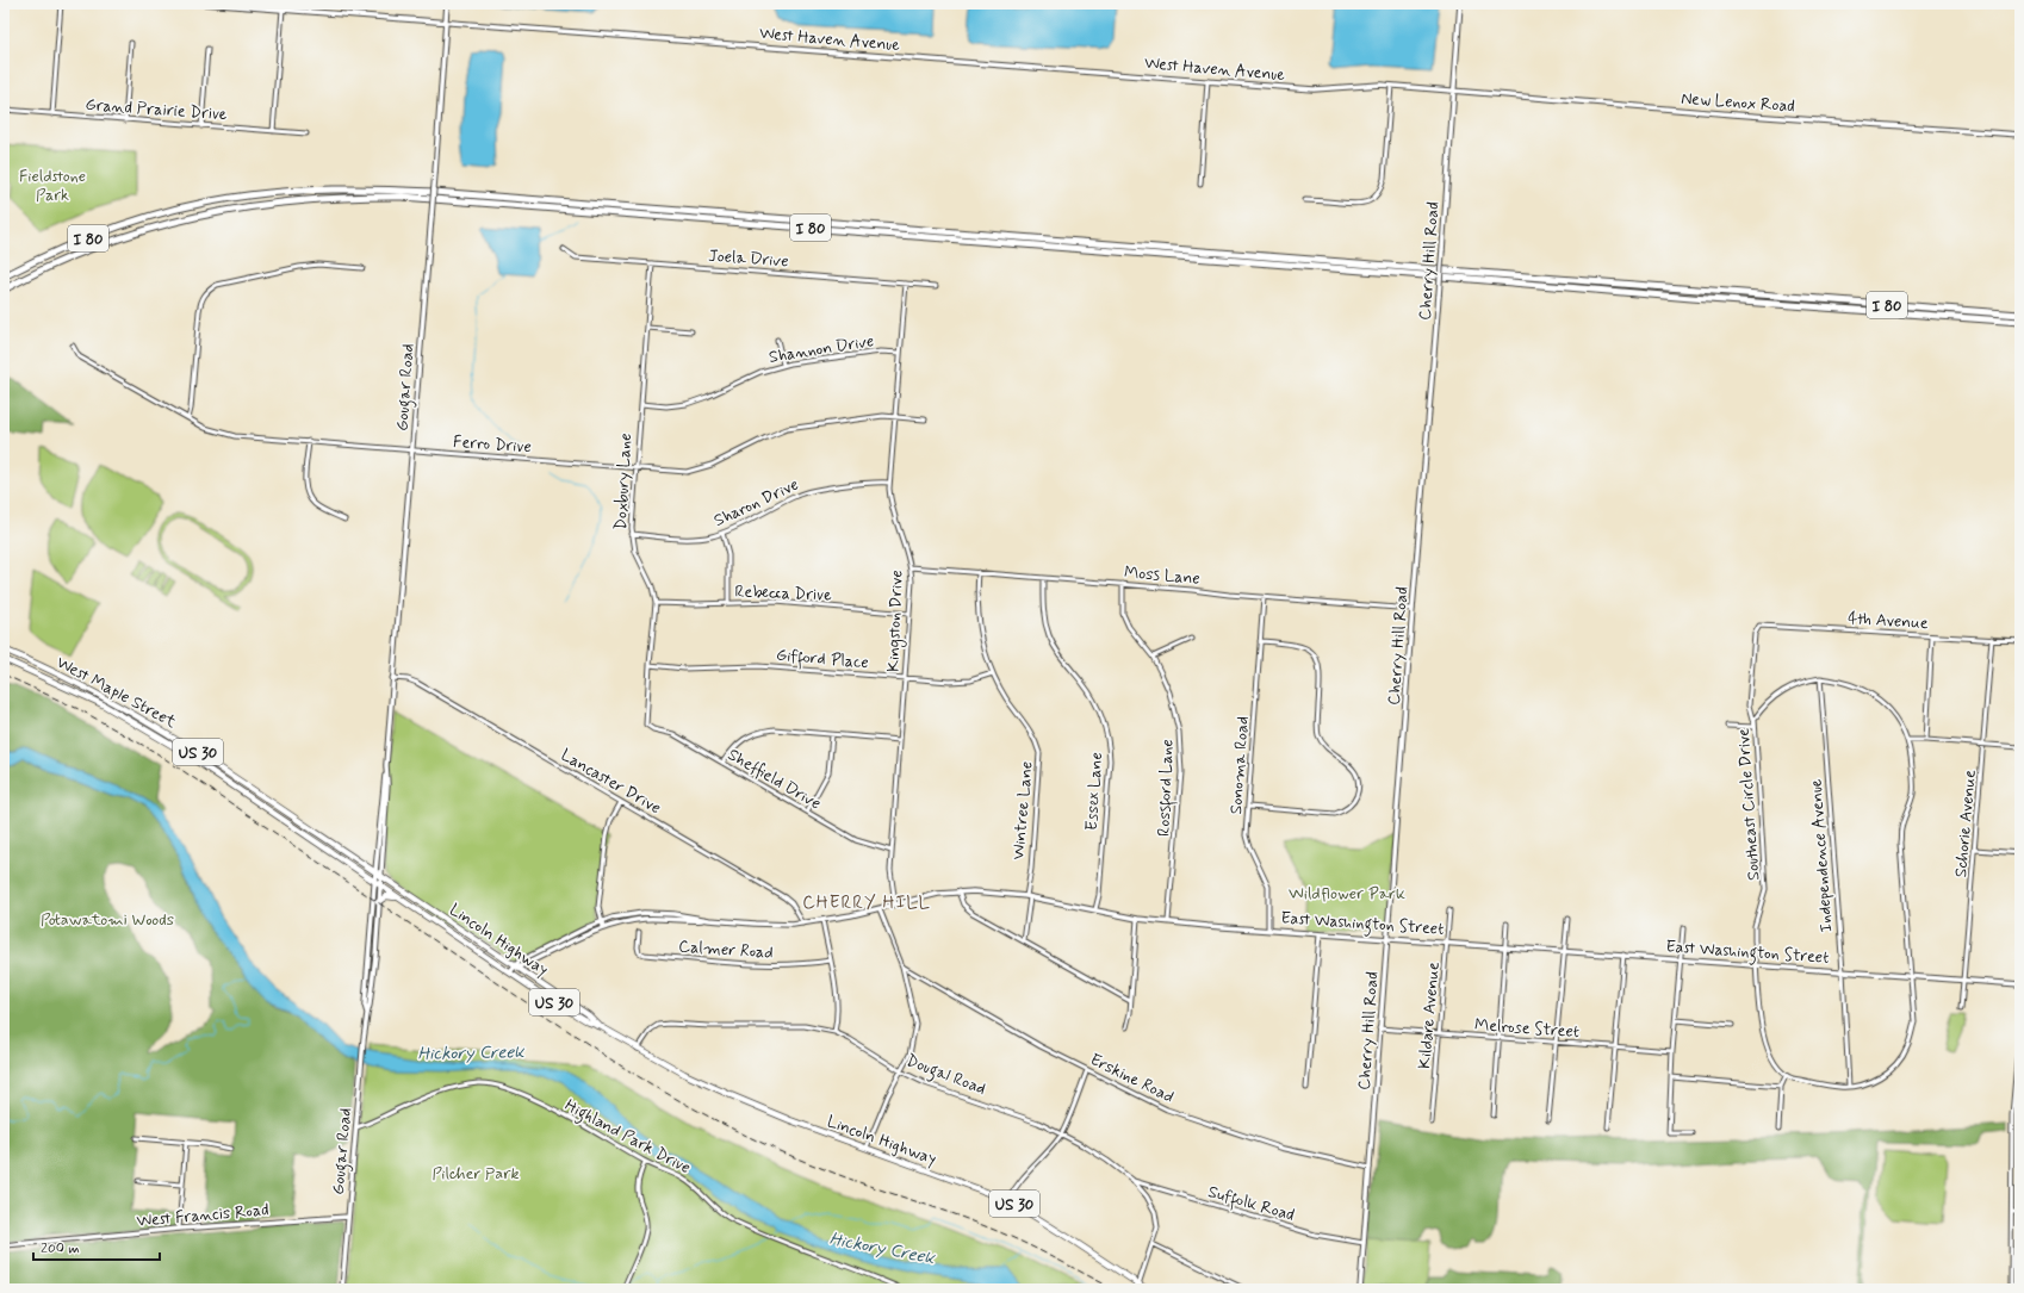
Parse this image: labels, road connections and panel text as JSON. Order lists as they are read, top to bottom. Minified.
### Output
{"streets":{"highway":["I 80"],"main road":["West Maple Street","US 30","Lincoln Highway"],"street":["West Haven Avenue","New Lenox Road","Grand Prairie Drive","Joela Drive","Cherry Hill Road","Shannon Drive","Gougar Road","Ferro Drive","Doxbury Lane","Sharon Drive","Moss Lane","Rebecca Drive","4th Avenue","Kingston Drive","Gifford Place","Sonoma Road","Sheffield Drive","Lancaster Drive","Rossford Lane","Essex Lane","Southeast Circle Drive","Wintree Lane","Schorie Avenue","Independence Avenue","East Washington Street","Calmer Road","Kildare Avenue","Melrose Street","Dougal Road","Erskine Road","Highland Park Drive","Suffolk Road","West Francis Road"]},"crossings":[["West Haven Avenue","New Lenox Road"],["West Haven Avenue","Cherry Hill Road"],["West Haven Avenue","Gougar Road"],["New Lenox Road","Cherry Hill Road"],["Joela Drive","Doxbury Lane"],["Joela Drive","Kingston Drive"],["Cherry Hill Road","Moss Lane"],["Cherry Hill Road","East Washington Street"],["Cherry Hill Road","Melrose Street"],["Cherry Hill Road","Erskine Road"],["Cherry Hill Road","Suffolk Road"],["Shannon Drive","Doxbury Lane"],["Shannon Drive","Kingston Drive"],["Gougar Road","Ferro Drive"],["Gougar Road","West Maple Street"],["Gougar Road","Lancaster Drive"],["Gougar Road","Lincoln Highway"],["Gougar Road","Highland Park Drive"],["Gougar Road","West Francis Road"],["Ferro Drive","Doxbury Lane"],["Ferro Drive","Kingston Drive"],["Doxbury Lane","Sharon Drive"],["Doxbury Lane","Rebecca Drive"],["Doxbury Lane","Gifford Place"],["Doxbury Lane","Sheffield Drive"],["Sharon Drive","Kingston Drive"],["Moss Lane","Kingston Drive"],["Moss Lane","Sonoma Road"],["Moss Lane","Rossford Lane"],["Moss Lane","Essex Lane"],["Moss Lane","Wintree Lane"],["Rebecca Drive","Kingston Drive"],["4th Avenue","Southeast Circle Drive"],["4th Avenue","Schorie Avenue"],["Kingston Drive","Gifford Place"],["Kingston Drive","Sheffield Drive"],["Kingston Drive","East Washington Street"],["Gifford Place","Wintree Lane"],["West Maple Street","Lincoln Highway"],["Sonoma Road","East Washington Street"],["Lancaster Drive","East Washington Street"],["Rossford Lane","East Washington Street"],["Essex Lane","East Washington Street"],["Southeast Circle Drive","Independence Avenue"],["Southeast Circle Drive","East Washington Street"],["Wintree Lane","East Washington Street"],["Schorie Avenue","East Washington Street"],["Independence Avenue","East Washington Street"],["East Washington Street","Lincoln Highway"],["East Washington Street","Kildare Avenue"],["Lincoln Highway","Dougal Road"],["Kildare Avenue","Melrose Street"],["Dougal Road","Suffolk Road"]],"districts":["CHERRY HILL"],"water":["Hickory Creek"],"parks":["Fieldstone Park","Wildflower Park","Potawatomi Woods","Pilcher Park"],"scale_bar":"200 m"}
